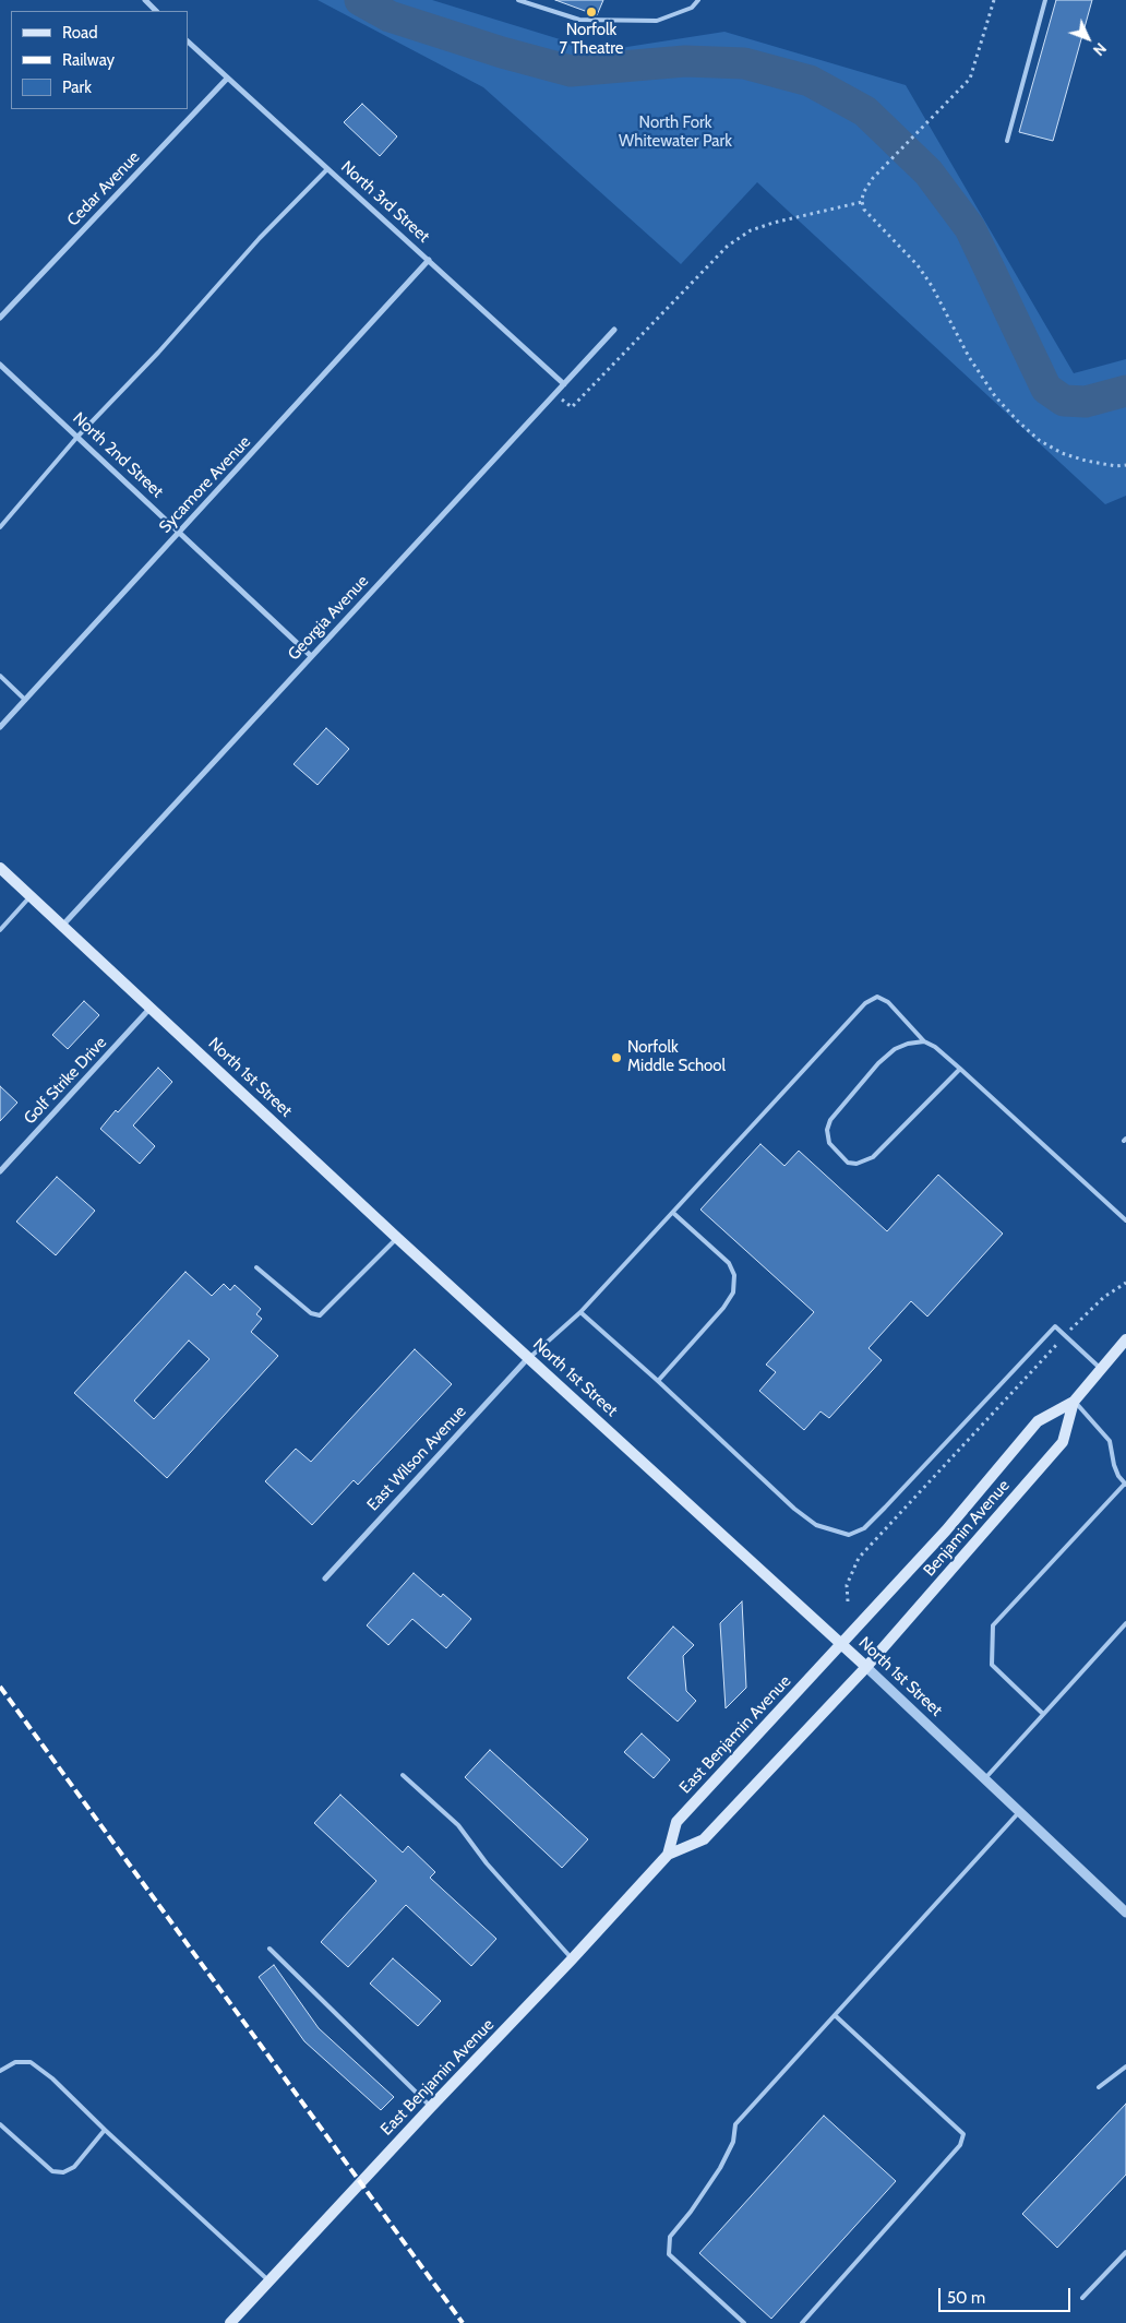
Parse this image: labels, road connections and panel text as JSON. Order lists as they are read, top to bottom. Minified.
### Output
{"streets":{"main road":["North 1st Street","Benjamin Avenue","East Benjamin Avenue"],"street":["Cedar Avenue","North 3rd Street","North 2nd Street","Sycamore Avenue","Georgia Avenue","Golf Strike Drive","East Wilson Avenue"]},"crossings":[["Cedar Avenue","North 3rd Street"],["North 3rd Street","Sycamore Avenue"],["North 3rd Street","Georgia Avenue"],["North 2nd Street","Sycamore Avenue"],["North 2nd Street","Georgia Avenue"],["Georgia Avenue","North 1st Street"],["North 1st Street","Golf Strike Drive"],["North 1st Street","East Wilson Avenue"],["North 1st Street","Benjamin Avenue"],["North 1st Street","East Benjamin Avenue"],["Benjamin Avenue","East Benjamin Avenue"]],"parks":["North Fork Whitewater Park"],"places":["Norfolk 7 Theatre","Norfolk Middle School"],"legend":["Road","Railway","Park"],"scale_bar":"50 m","north":"bottom right"}
